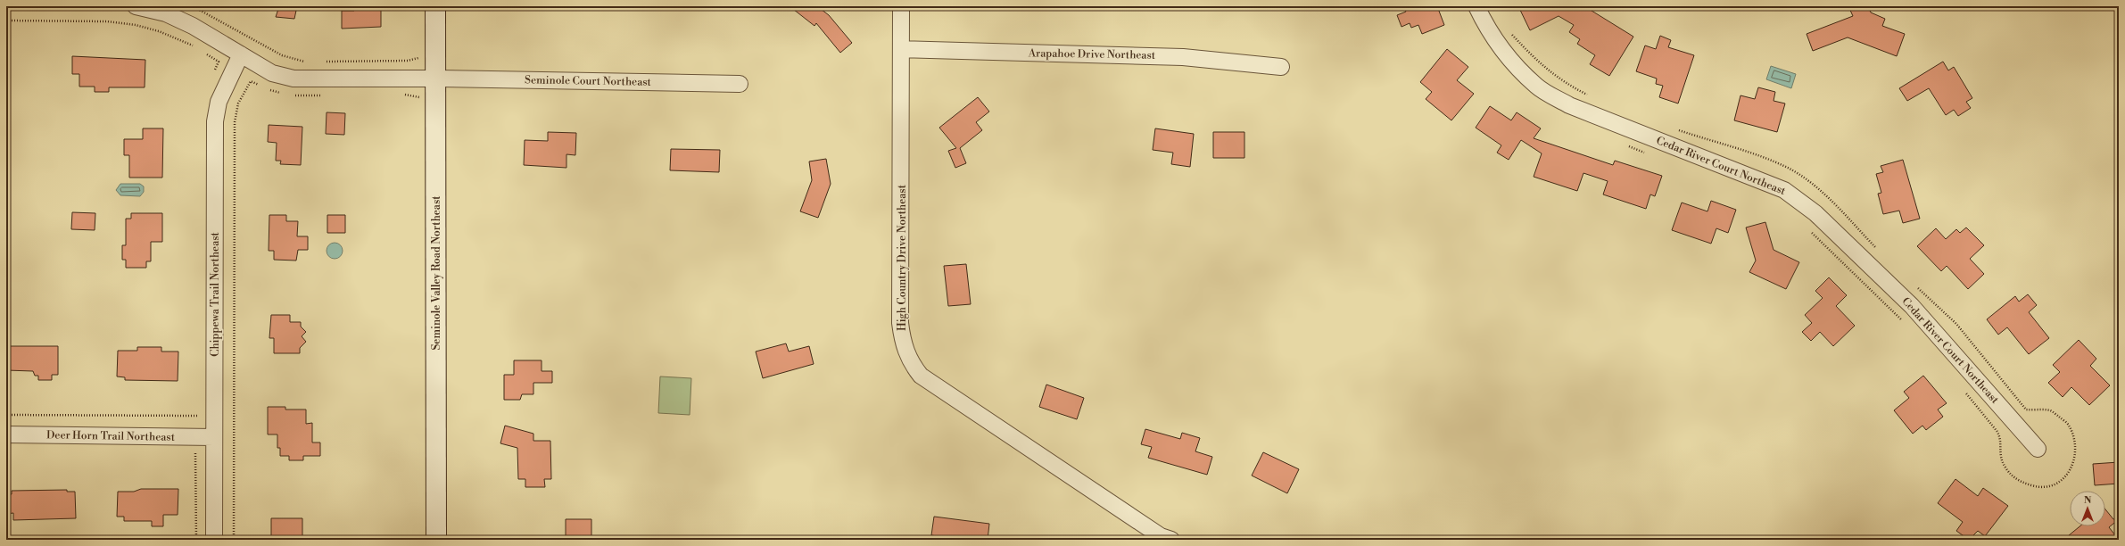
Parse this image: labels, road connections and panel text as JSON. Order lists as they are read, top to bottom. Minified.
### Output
{"streets":{"street":["Arapahoe Drive Northeast","Seminole Court Northeast","Cedar River Court Northeast","High Country Drive Northeast","Seminole Valley Road Northeast","Chippewa Trail Northeast","Deer Horn Trail Northeast"]},"crossings":[["Arapahoe Drive Northeast","High Country Drive Northeast"],["Seminole Court Northeast","Seminole Valley Road Northeast"],["Seminole Court Northeast","Chippewa Trail Northeast"],["Chippewa Trail Northeast","Deer Horn Trail Northeast"]],"north":"top"}
